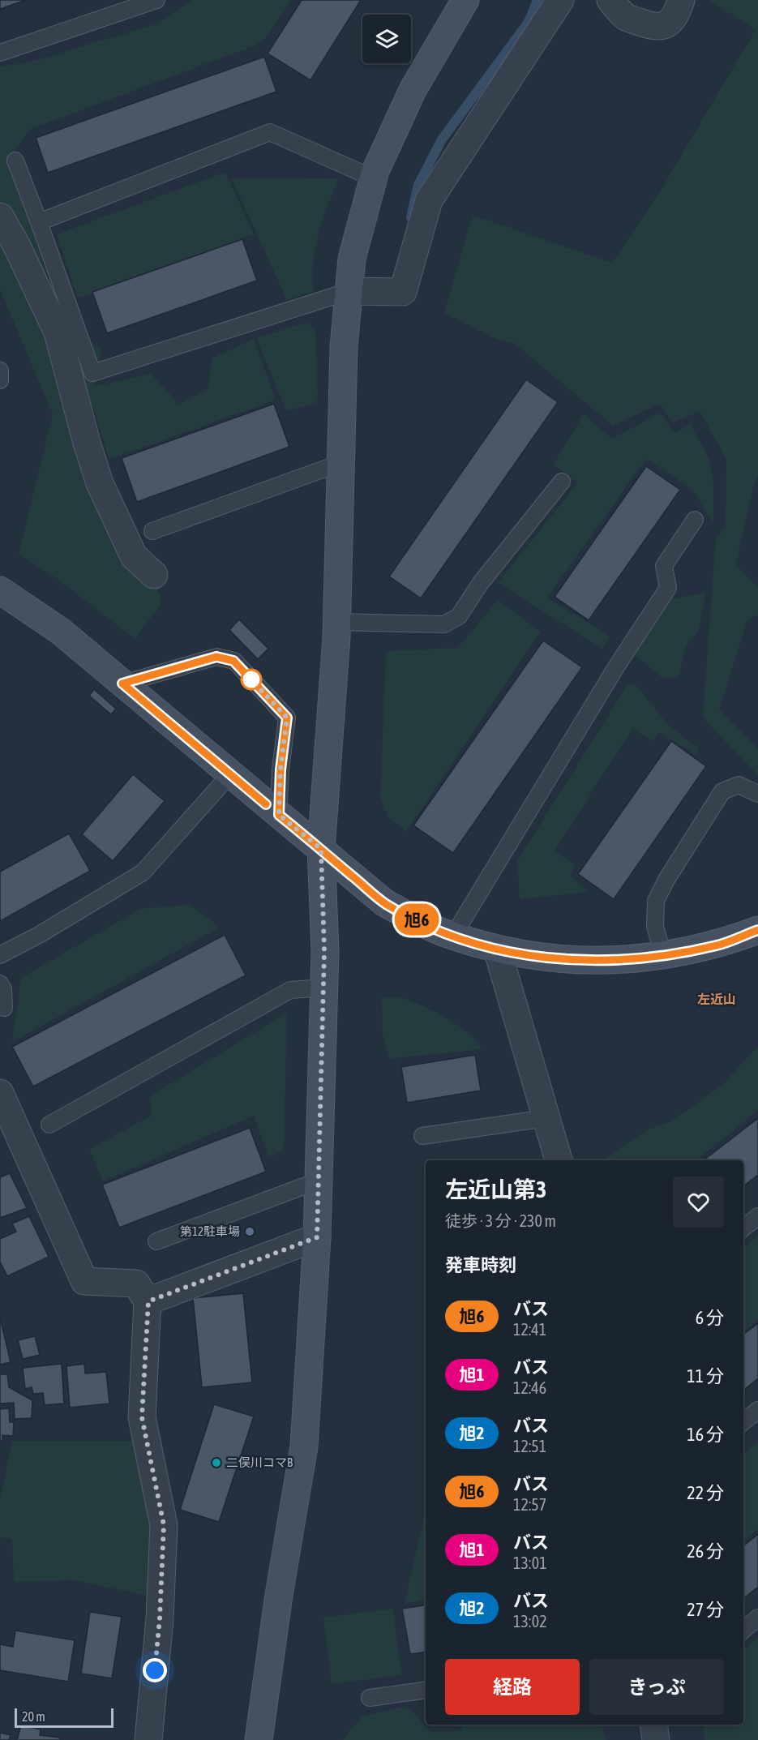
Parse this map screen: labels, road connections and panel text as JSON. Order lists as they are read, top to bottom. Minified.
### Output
{"districts":["左近山"],"places":["第12駐車場","二俣川コマB"],"lines":["bus line 旭6"],"scale_bar":"20 m","page":{"on_map":"旭6","heading":[["左近山第3","徒歩 · 3 分 · 230 m"],"発車時刻"],"list":[{"mark":"旭6","name":"バス","note":"12:41","value":"6 分"},{"mark":"旭1","name":"バス","note":"12:46","value":"11 分"},{"mark":"旭2","name":"バス","note":"12:51","value":"16 分"},{"mark":"旭6","name":"バス","note":"12:57","value":"22 分"},{"mark":"旭1","name":"バス","note":"13:01","value":"26 分"},{"mark":"旭2","name":"バス","note":"13:02","value":"27 分"}],"buttons":["経路","きっぷ"],"scale":"20 m"}}
